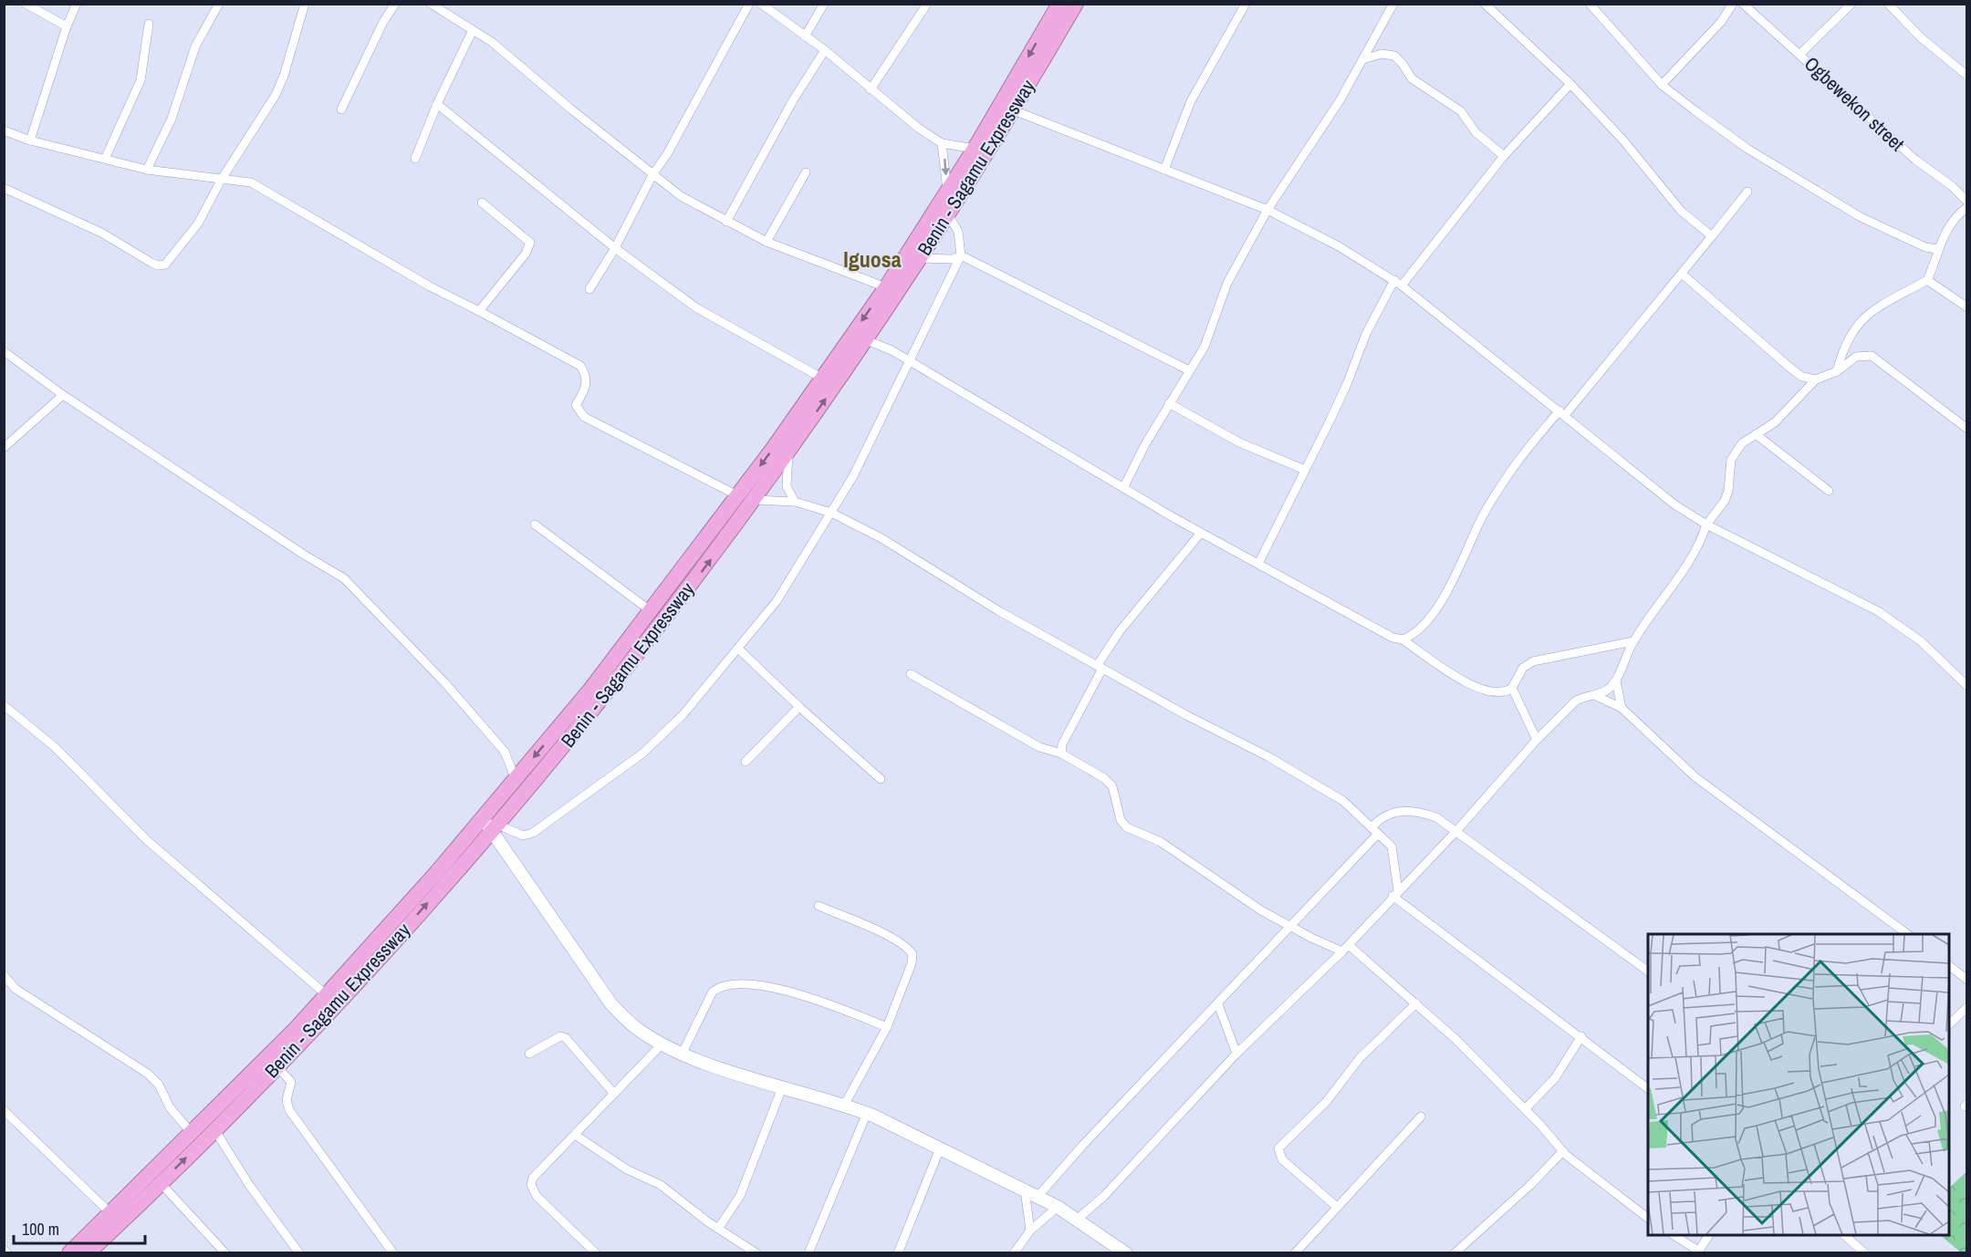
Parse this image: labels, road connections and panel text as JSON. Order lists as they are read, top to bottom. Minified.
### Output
{"streets":{"highway":["Benin - Sagamu Expressway"],"street":["Ogbewekon street"]},"districts":["Iguosa"],"scale_bar":"100 m"}
